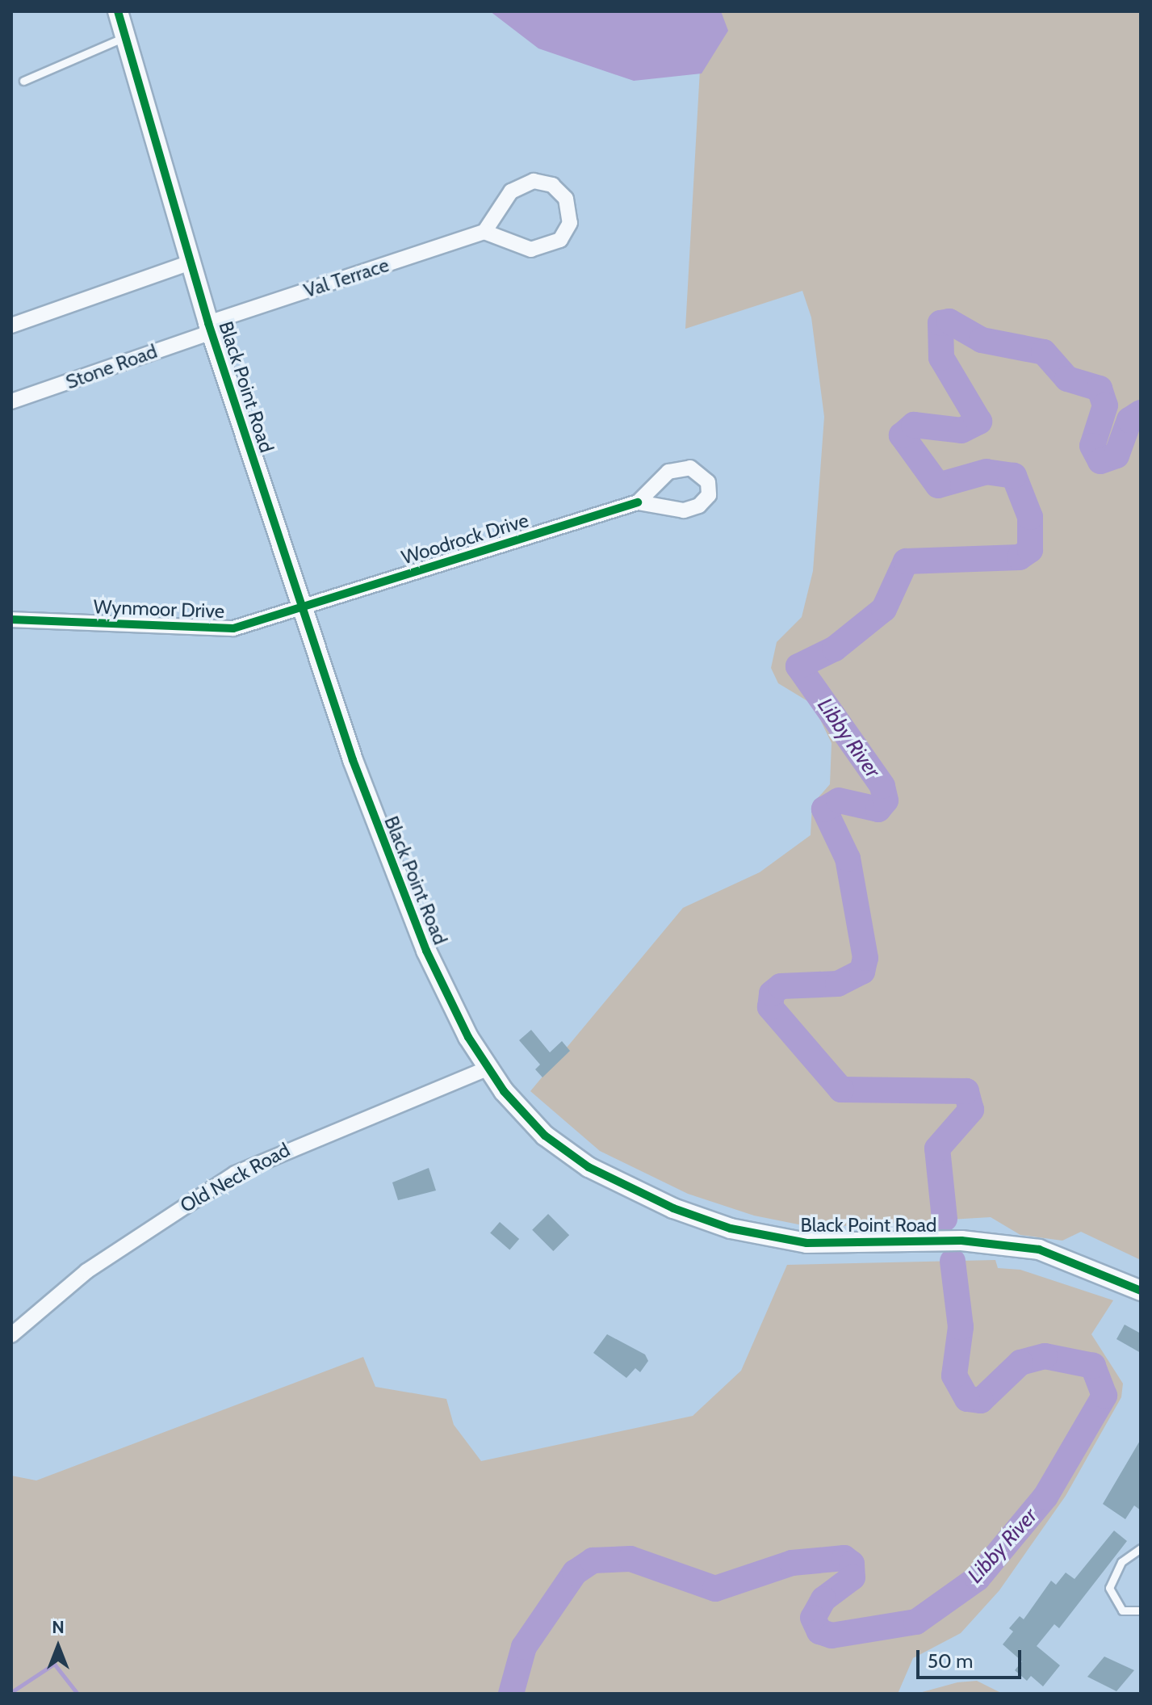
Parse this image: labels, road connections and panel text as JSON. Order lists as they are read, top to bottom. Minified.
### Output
{"streets":{"main road":["Black Point Road"],"street":["Val Terrace","Stone Road","Woodrock Drive","Wynmoor Drive","Old Neck Road"]},"crossings":[["Val Terrace","Stone Road"],["Val Terrace","Black Point Road"],["Stone Road","Black Point Road"],["Black Point Road","Woodrock Drive"],["Black Point Road","Wynmoor Drive"],["Black Point Road","Old Neck Road"],["Woodrock Drive","Wynmoor Drive"]],"water":["Libby River"],"scale_bar":"50 m","north":"top"}
